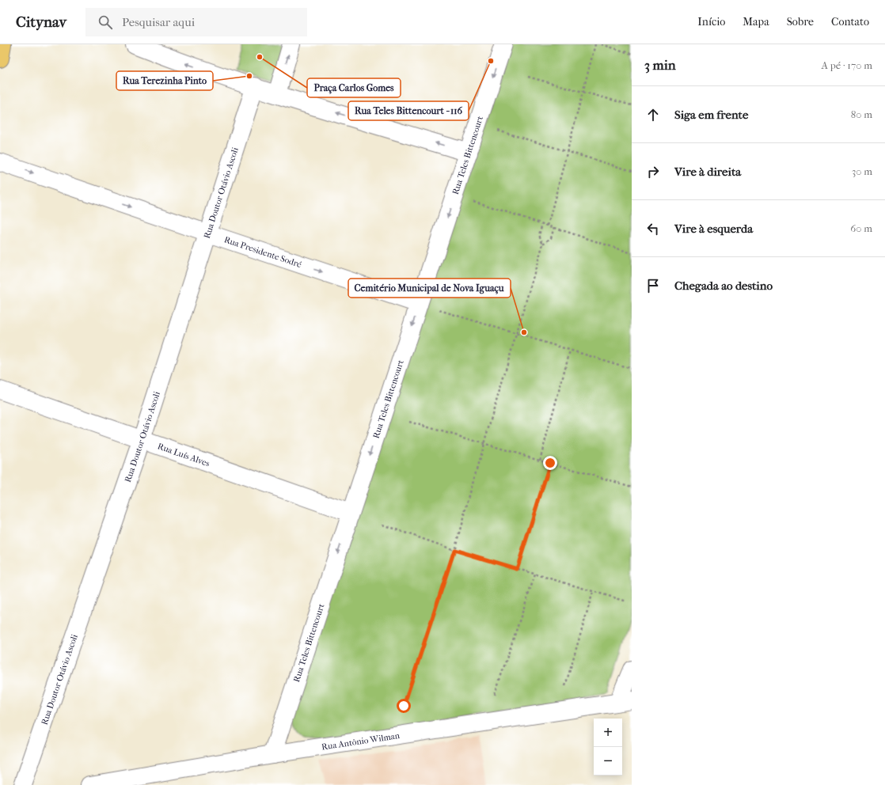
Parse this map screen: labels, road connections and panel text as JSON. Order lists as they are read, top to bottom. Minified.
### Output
{"streets":{"street":["Rua Teles Bittencourt","Rua Doutor Otávio Ascoli","Rua Presidente Sodré","Rua Luís Alves","Rua Antônio Wilman"]},"crossings":[["Rua Teles Bittencourt","Rua Presidente Sodré"],["Rua Teles Bittencourt","Rua Luís Alves"],["Rua Teles Bittencourt","Rua Antônio Wilman"],["Rua Doutor Otávio Ascoli","Rua Presidente Sodré"],["Rua Doutor Otávio Ascoli","Rua Luís Alves"]],"one_way":["Rua Teles Bittencourt"],"places":["Praça Carlos Gomes","Rua Teles Bittencourt - 116","Rua Terezinha Pinto","Cemitério Municipal de Nova Iguaçu"],"page":{"header":"Citynav","search":"Pesquisar aqui","nav":["Início","Mapa","Sobre","Contato"],"heading":["3 min","A pé · 170 m"],"list":[["Siga em frente","80 m"],["Vire à direita","30 m"],["Vire à esquerda","60 m"],"Chegada ao destino"],"map_buttons":["+","−"]}}
